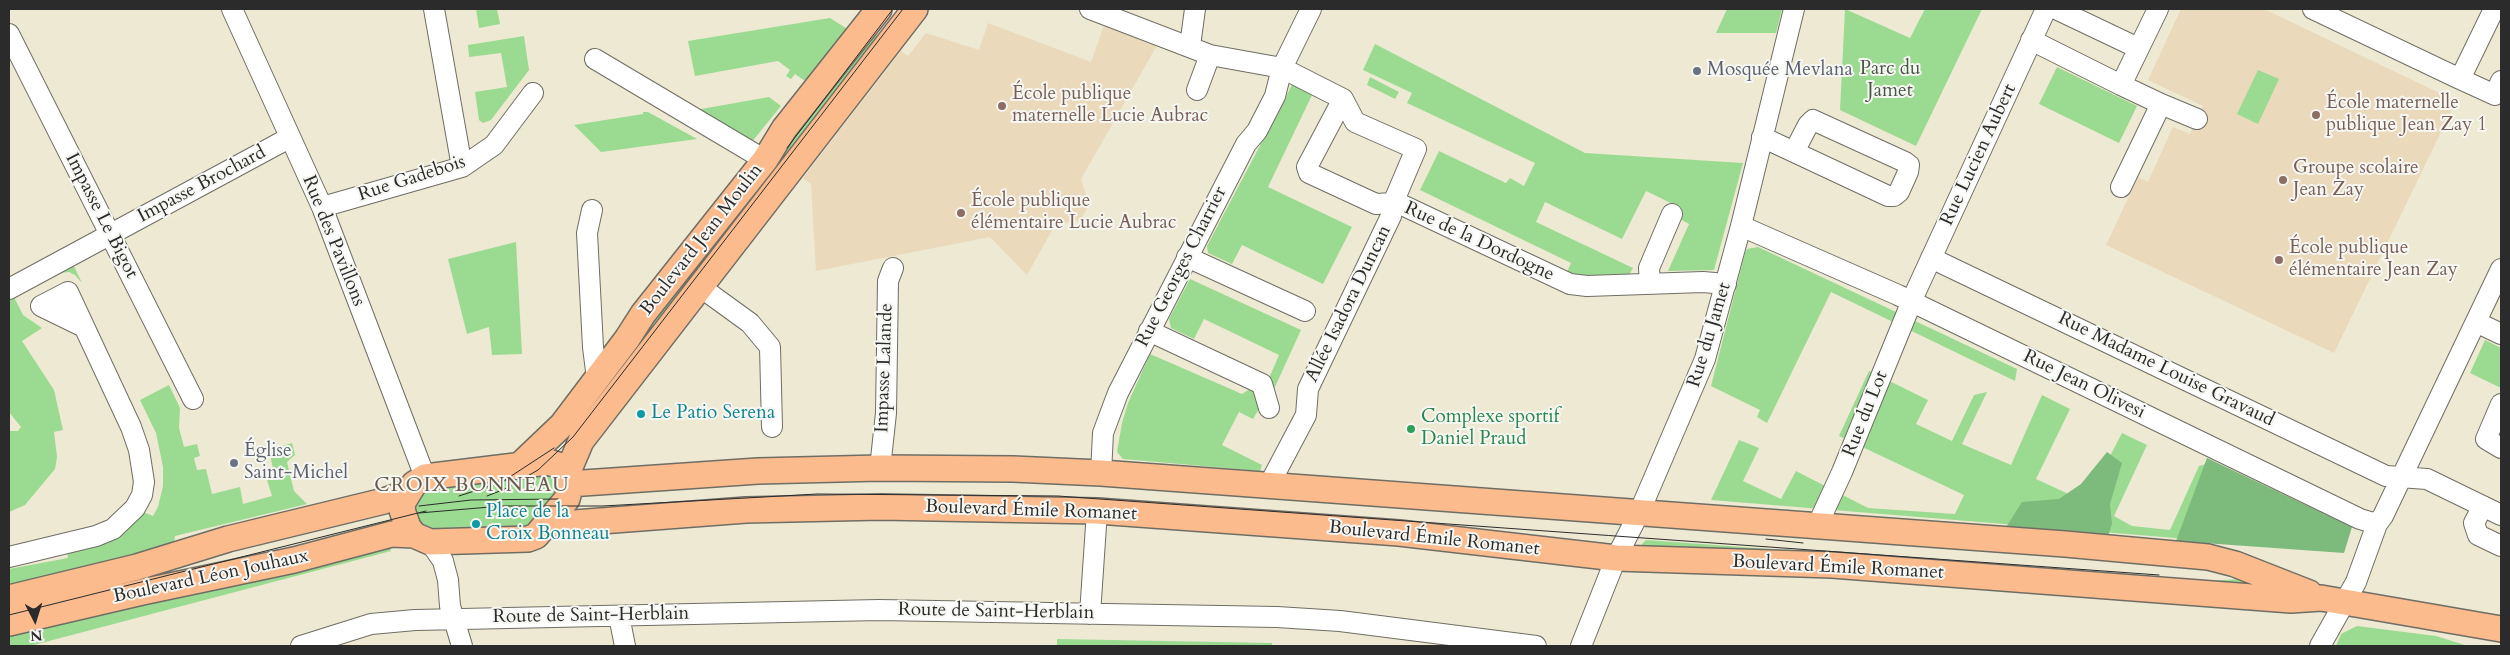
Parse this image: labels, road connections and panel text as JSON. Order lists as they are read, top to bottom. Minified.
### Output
{"streets":{"main road":["Boulevard Jean Moulin","Boulevard Émile Romanet","Boulevard Léon Jouhaux"],"street":["Rue Lucien Aubert","Rue Gadebois","Impasse Brochard","Impasse Le Bigot","Rue des Pavillons","Rue de la Dordogne","Rue Georges Charrier","Allée Isadora Duncan","Rue du Jamet","Impasse Lalande","Rue Madame Louise Gravaud","Rue Jean Olivesi","Rue du Lot","Route de Saint-Herblain"]},"crossings":[["Rue Lucien Aubert","Rue Madame Louise Gravaud"],["Rue Lucien Aubert","Rue Jean Olivesi"],["Rue Lucien Aubert","Rue du Lot"],["Rue Gadebois","Rue des Pavillons"],["Impasse Brochard","Impasse Le Bigot"],["Impasse Brochard","Rue des Pavillons"],["Boulevard Jean Moulin","Boulevard Émile Romanet"],["Rue des Pavillons","Boulevard Léon Jouhaux"],["Rue de la Dordogne","Allée Isadora Duncan"],["Rue de la Dordogne","Rue du Jamet"],["Rue Georges Charrier","Boulevard Émile Romanet"],["Allée Isadora Duncan","Boulevard Émile Romanet"],["Rue du Jamet","Rue Jean Olivesi"],["Rue du Jamet","Boulevard Émile Romanet"],["Impasse Lalande","Boulevard Émile Romanet"],["Rue Jean Olivesi","Rue du Lot"],["Rue du Lot","Boulevard Émile Romanet"]],"districts":["CROIX BONNEAU"],"parks":["Parc du Jamet"],"places":["Mosquée Mevlana","École publique maternelle Lucie Aubrac","École maternelle publique Jean Zay 1","Groupe scolaire Jean Zay","École publique élémentaire Lucie Aubrac","École publique élémentaire Jean Zay","Le Patio Serena","Complexe sportif Daniel Praud","Église Saint-Michel","Place de la Croix Bonneau"],"north":"bottom"}
